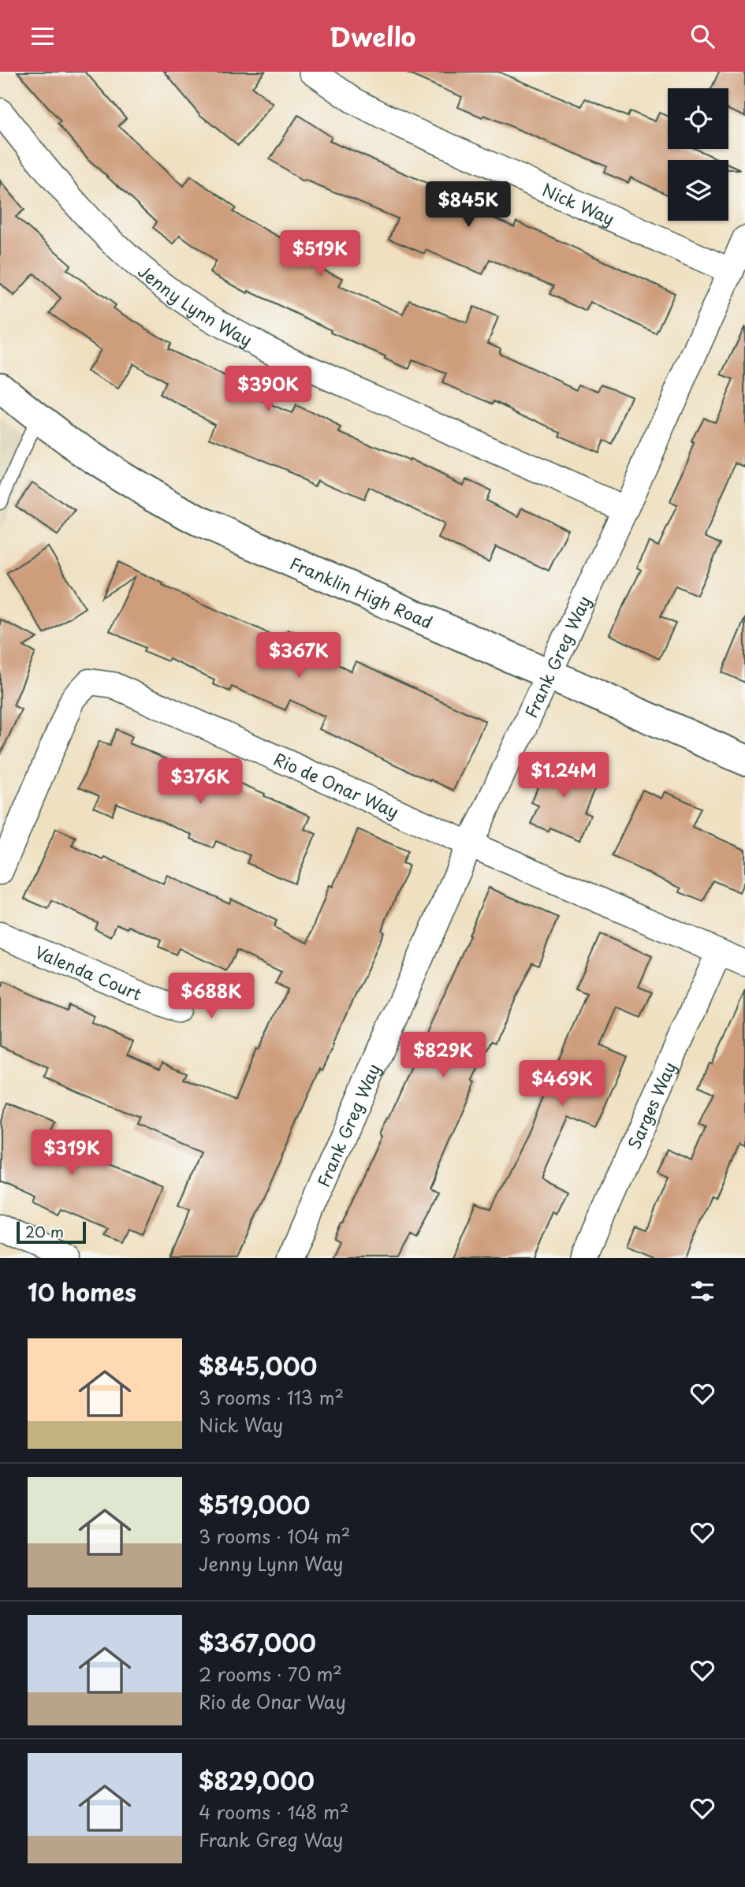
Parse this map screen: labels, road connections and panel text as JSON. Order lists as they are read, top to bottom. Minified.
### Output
{"streets":{"street":["Nick Way","Jenny Lynn Way","Franklin High Road","Frank Greg Way","Rio de Onar Way","Valenda Court","Sarges Way"]},"crossings":[["Nick Way","Frank Greg Way"],["Jenny Lynn Way","Frank Greg Way"],["Franklin High Road","Frank Greg Way"],["Frank Greg Way","Rio de Onar Way"],["Rio de Onar Way","Sarges Way"]],"scale_bar":"20 m","page":{"header":"Dwello","price":["$845K","$519K","$390K","$367K","$1.24M","$376K","$688K","$829K","$469K","$319K"],"scale":"20 m","heading":"10 homes","list":[{"name":"$845,000","note":"3 rooms · 113 m² · Nick Way"},{"name":"$519,000","note":"3 rooms · 104 m² · Jenny Lynn Way"},{"name":"$367,000","note":"2 rooms · 70 m² · Rio de Onar Way"},{"name":"$829,000","note":"4 rooms · 148 m² · Frank Greg Way"}]}}
